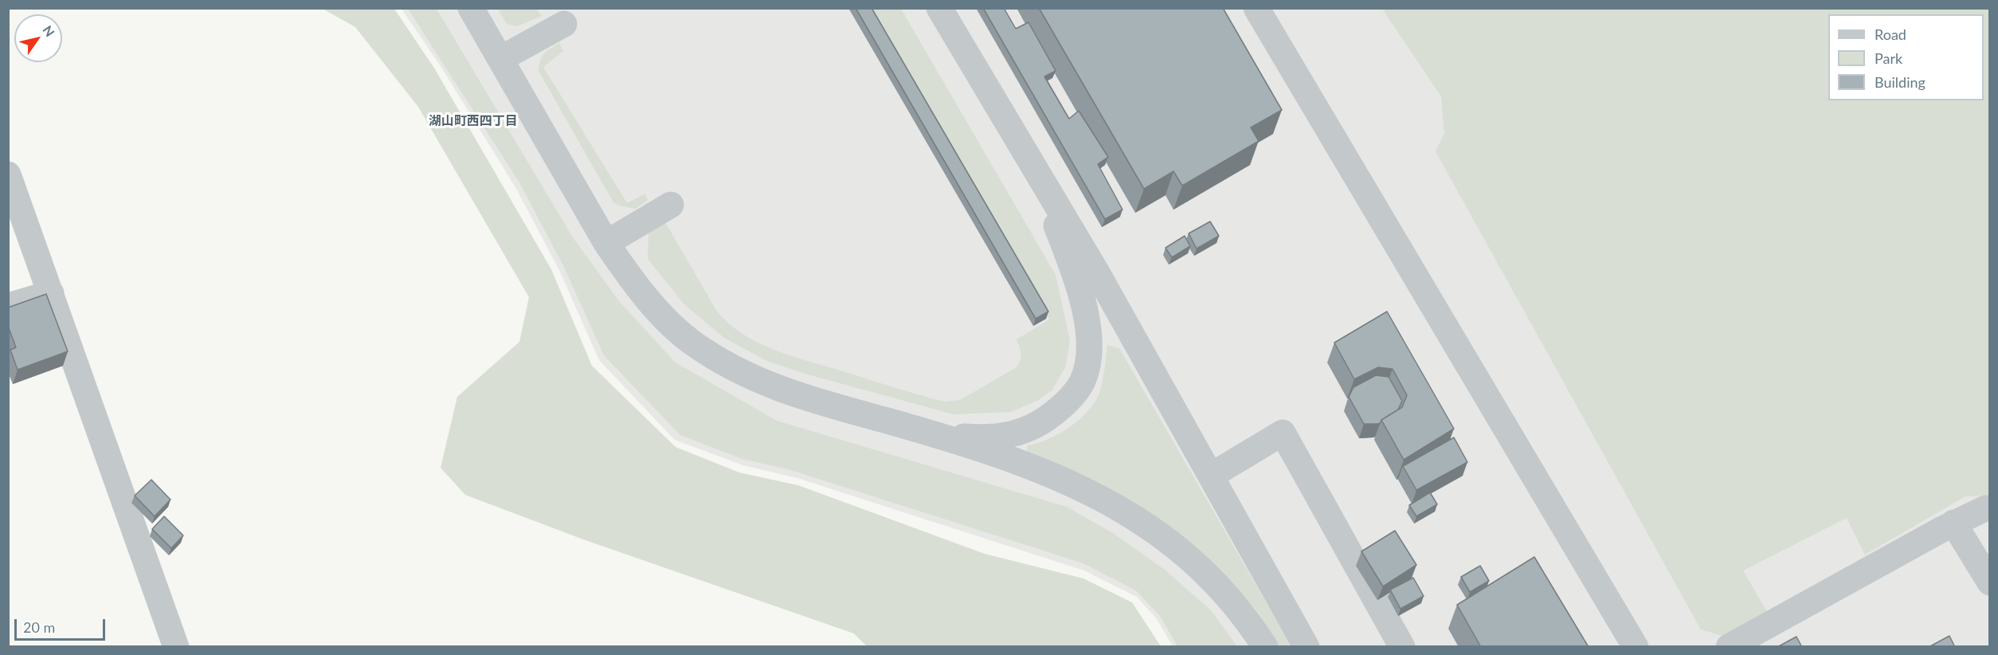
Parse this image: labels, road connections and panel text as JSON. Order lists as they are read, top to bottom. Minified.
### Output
{"districts":["湖山町西四丁目"],"legend":["Road","Park","Building"],"scale_bar":"20 m","north":"top right"}
